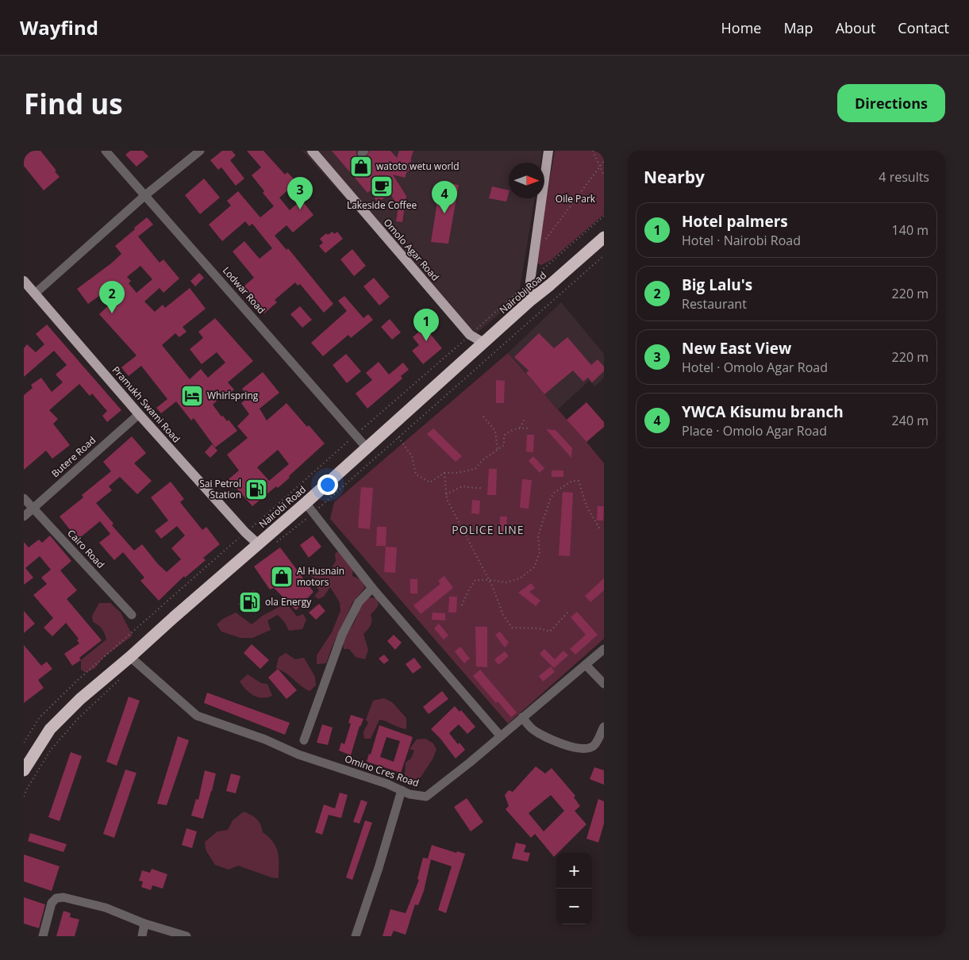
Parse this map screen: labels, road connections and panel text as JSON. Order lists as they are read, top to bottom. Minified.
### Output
{"streets":{"highway":["Nairobi Road"],"main road":["Omolo Agar Road","Pramukh Swami Road"],"street":["Lodwar Road","Butere Road","Cairo Road","Omino Cres Road"]},"crossings":[["Omolo Agar Road","Nairobi Road"],["Lodwar Road","Nairobi Road"],["Nairobi Road","Pramukh Swami Road"],["Nairobi Road","Omino Cres Road"],["Pramukh Swami Road","Butere Road"],["Butere Road","Cairo Road"]],"districts":["POLICE LINE"],"parks":["Oile Park"],"places":{"shop":["watoto wetu world","Al Husnain motors"],"cafe":["Lakeside Coffee"],"hotel":["Whirlspring"],"fuel station":["Sai Petrol Station","ola Energy"]},"north":"right","page":{"header":"Wayfind","nav":["Home","Map","About","Contact"],"buttons":"Directions","title":"Find us","heading":["Nearby","4 results"],"pins":["3","4","2","1"],"list":[{"mark":"1","name":"Hotel palmers","note":"Hotel · Nairobi Road","value":"140 m"},{"mark":"2","name":"Big Lalu's","note":"Restaurant","value":"220 m"},{"mark":"3","name":"New East View","note":"Hotel · Omolo Agar Road","value":"220 m"},{"mark":"4","name":"YWCA Kisumu branch","note":"Place · Omolo Agar Road","value":"240 m"}],"map_buttons":["+","−"]}}
